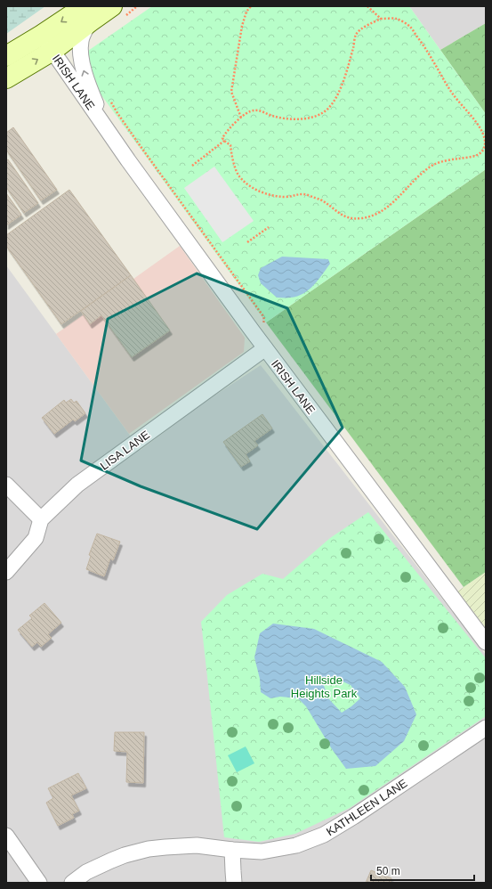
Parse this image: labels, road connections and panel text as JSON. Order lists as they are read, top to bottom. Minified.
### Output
{"streets":{"street":["IRISH LANE","LISA LANE","KATHLEEN LANE"]},"crossings":[["IRISH LANE","LISA LANE"]],"parks":["Hillside Heights Park"],"scale_bar":"50 m"}
